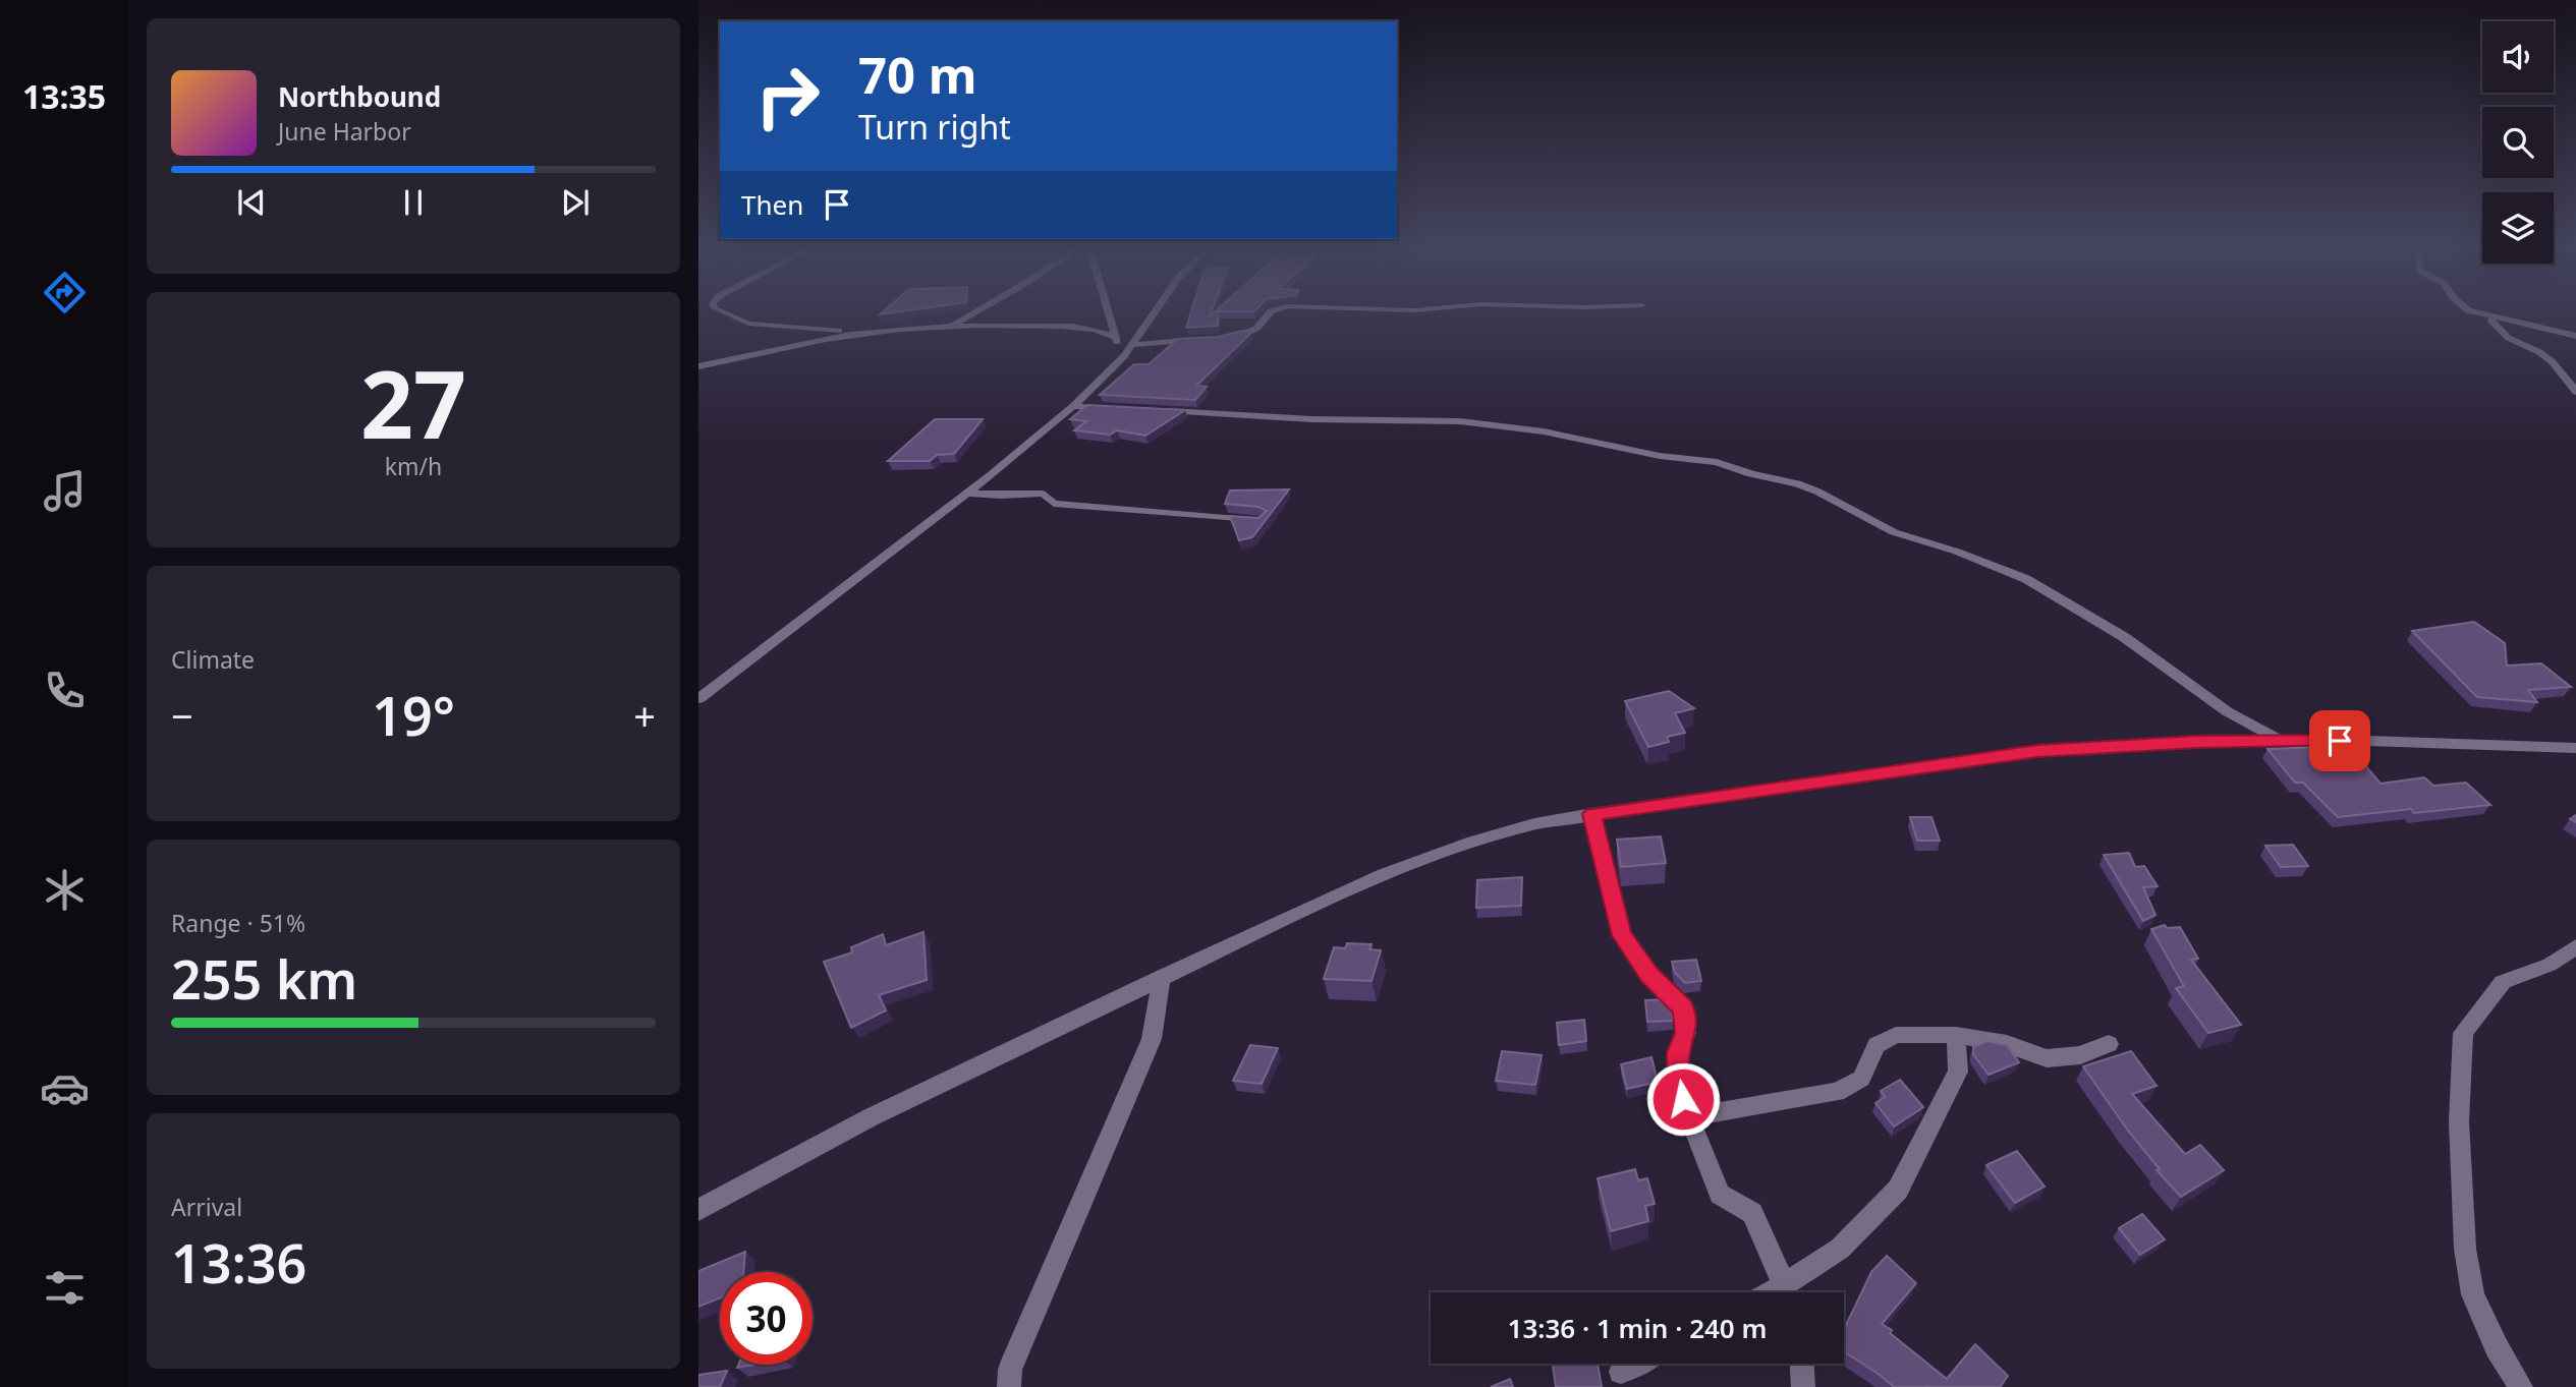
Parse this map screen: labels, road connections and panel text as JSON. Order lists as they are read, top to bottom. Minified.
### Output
{"page":{"tabs":"13:35","turn":["70 m","Turn right"],"song":["Northbound","June Harbor"],"then":"Then","tile":[["27","km/h"],"Climate",["Range · 51%","255 km"],["Arrival","13:36"]],"heat":["−","19°","+"],"limit":"30","trip":"13:36 · 1 min · 240 m"}}
